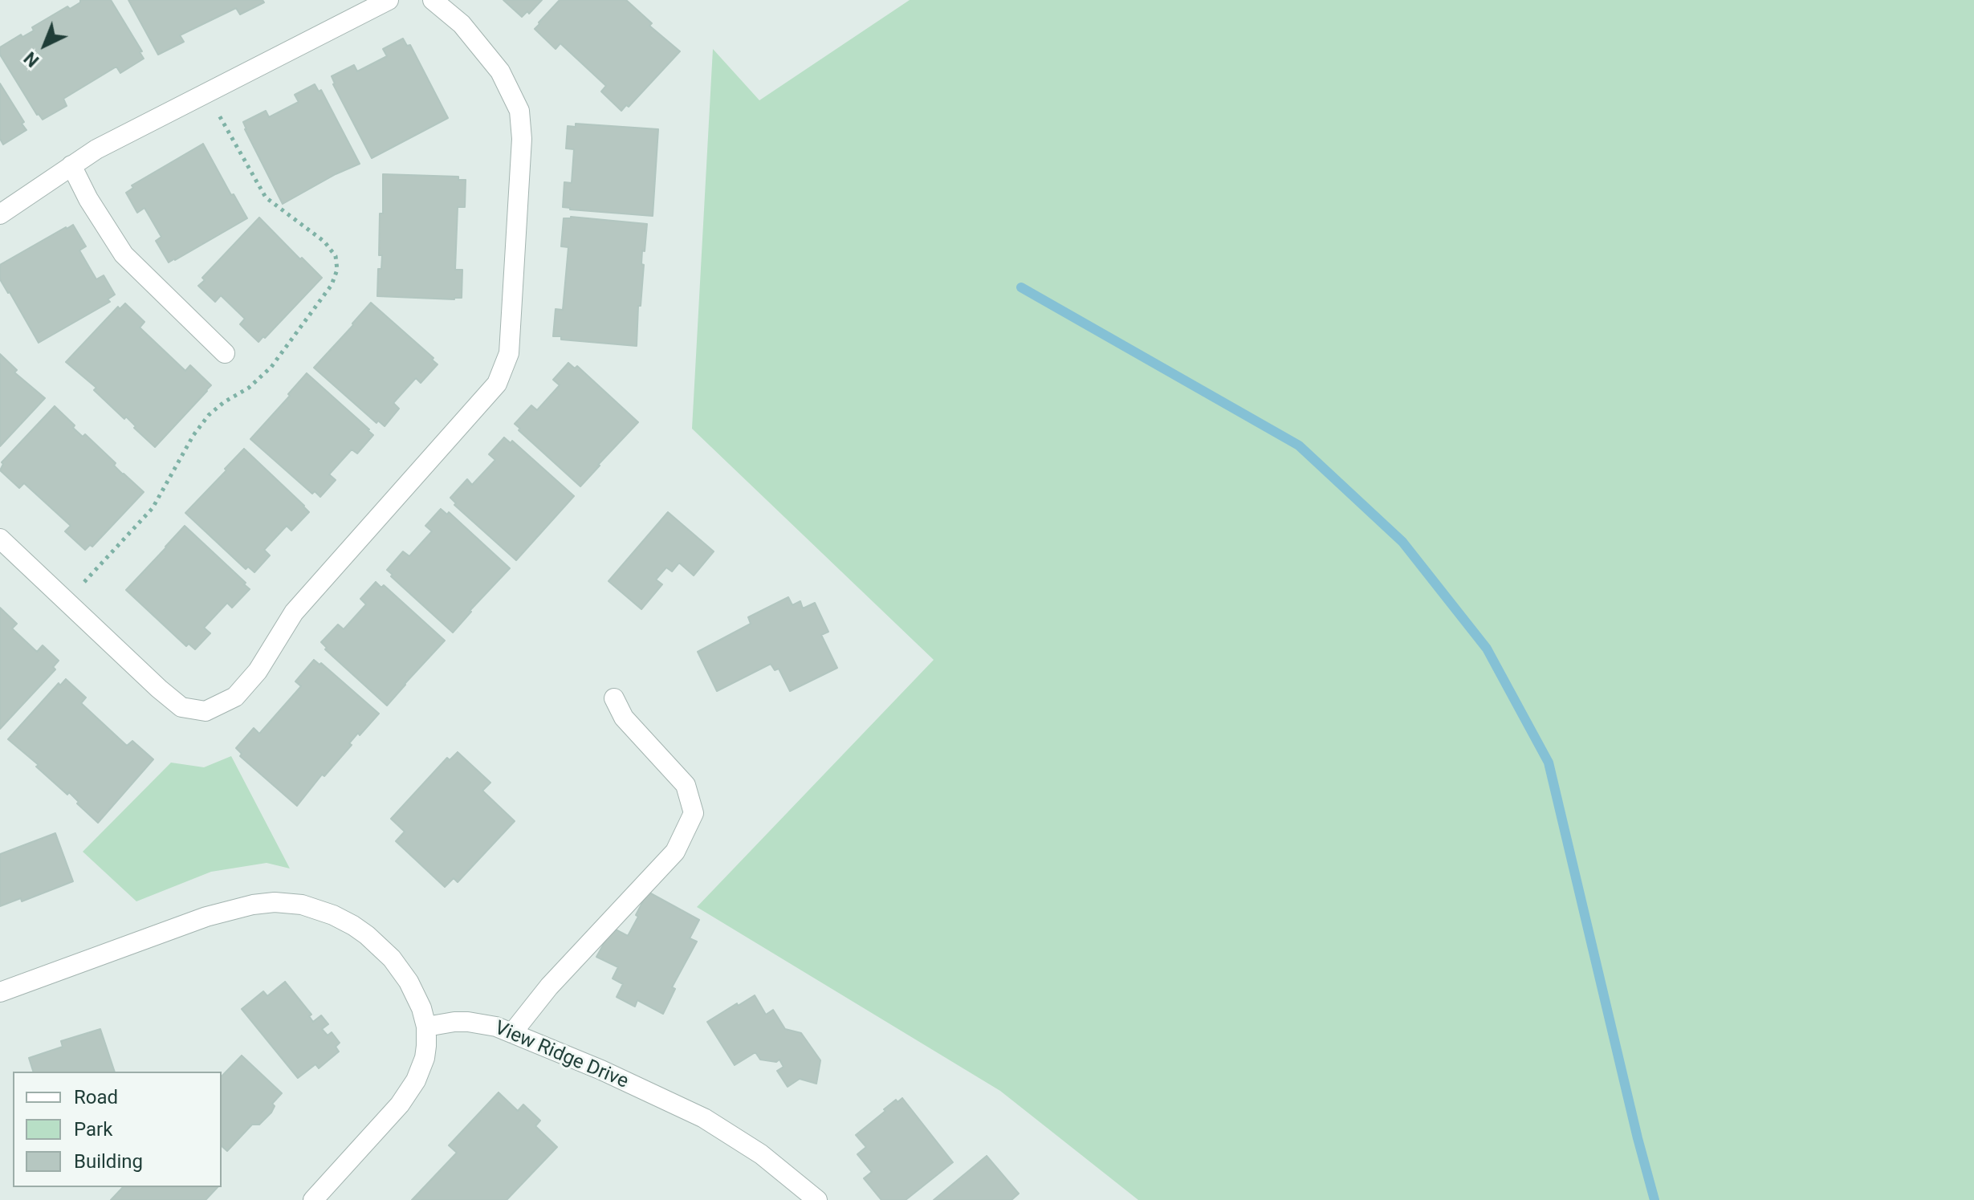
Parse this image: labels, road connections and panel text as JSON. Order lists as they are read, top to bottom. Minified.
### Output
{"streets":{"street":["View Ridge Drive"]},"legend":["Road","Park","Building"],"north":"bottom left"}
